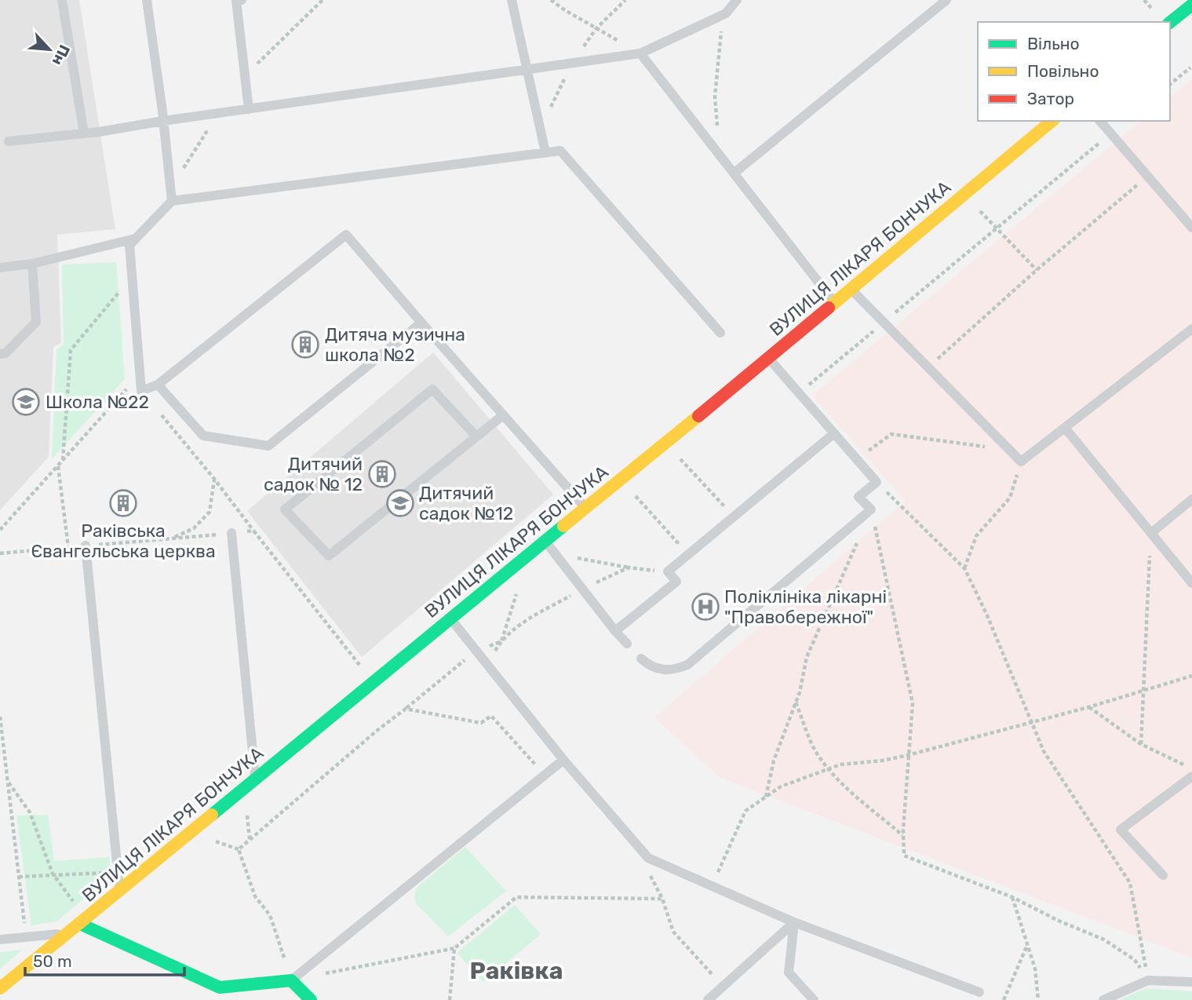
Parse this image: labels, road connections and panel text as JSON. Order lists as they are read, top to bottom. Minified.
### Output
{"streets":{"street":["ВУЛИЦЯ ЛІКАРЯ БОНЧУКА"]},"districts":["Раківка"],"places":{"building":["Дитяча музична школа №2","Дитячий садок № 12","Раківська Євангельська церква"],"school or university":["Школа №22","Дитячий садок №12"],"hospital":["Поліклініка лікарні \"Правобережної\""]},"legend":["Вільно","Повільно","Затор"],"scale_bar":"50 m","north":"bottom right"}
